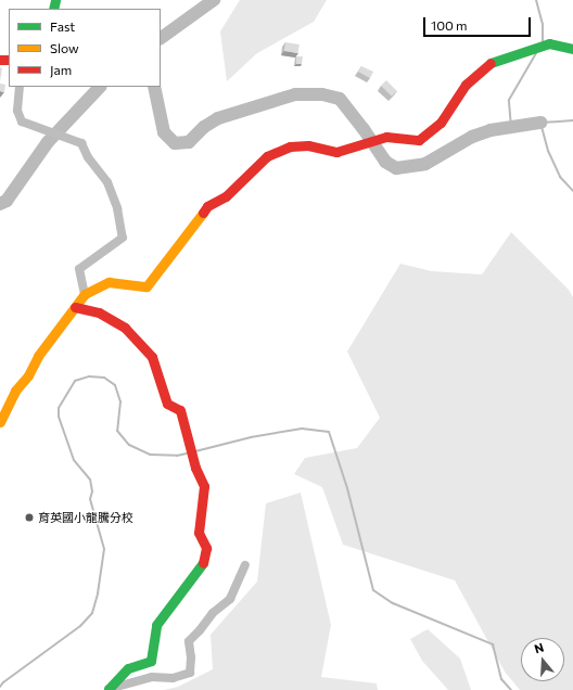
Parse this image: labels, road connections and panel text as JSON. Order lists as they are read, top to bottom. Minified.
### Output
{"places":["育英國小龍騰分校"],"legend":["Fast","Slow","Jam"],"scale_bar":"100 m","north":"top"}
